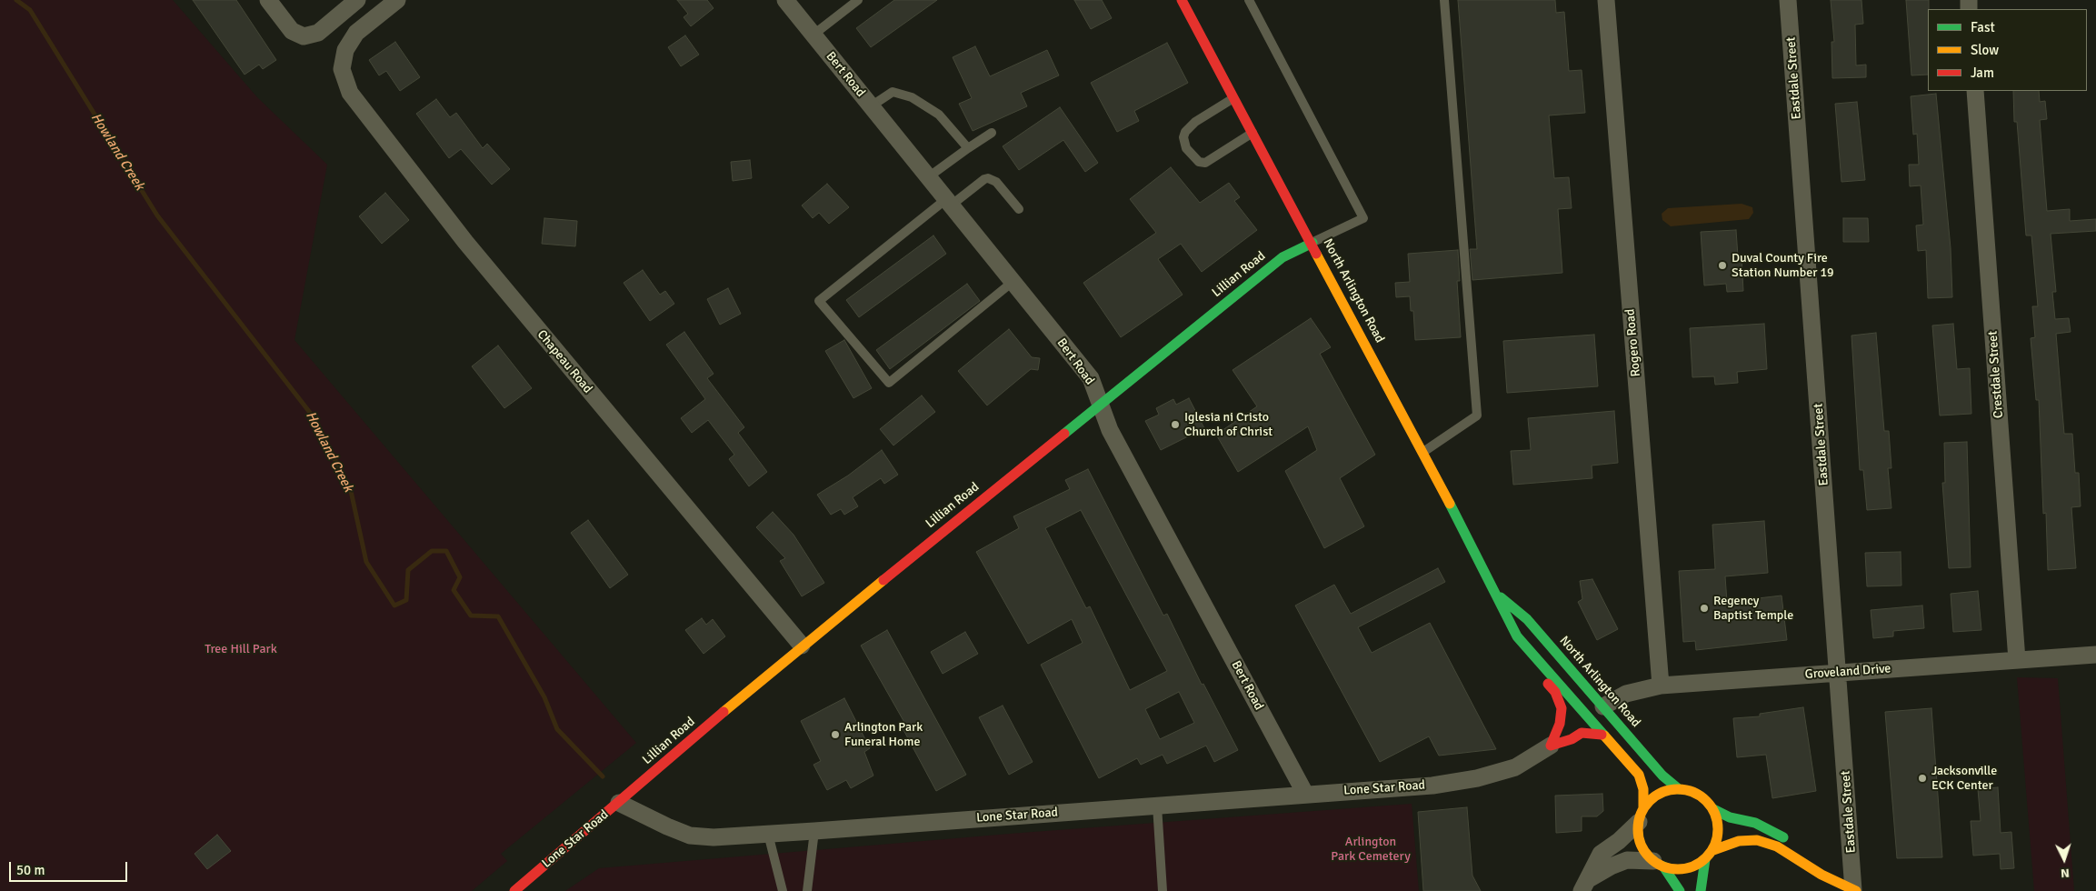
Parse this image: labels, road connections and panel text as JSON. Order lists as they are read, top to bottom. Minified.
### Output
{"streets":{"main road":["Lillian Road","North Arlington Road","Lone Star Road"],"street":["Bert Road","Eastdale Street","Rogero Road","Chapeau Road","Crestdale Street","Groveland Drive"]},"crossings":[["Bert Road","Lillian Road"],["Bert Road","Lone Star Road"],["Eastdale Street","Groveland Drive"],["Lillian Road","North Arlington Road"],["Lillian Road","Chapeau Road"],["Lillian Road","Lone Star Road"],["North Arlington Road","Groveland Drive"],["Rogero Road","Groveland Drive"],["Crestdale Street","Groveland Drive"]],"water":["Howland Creek"],"parks":["Tree Hill Park","Arlington Park Cemetery"],"places":["Duval County Fire Station Number 19","Iglesia ni Cristo Church of Christ","Regency Baptist Temple","Arlington Park Funeral Home","Jacksonville ECK Center"],"legend":["Fast","Slow","Jam"],"scale_bar":"50 m","north":"bottom"}
